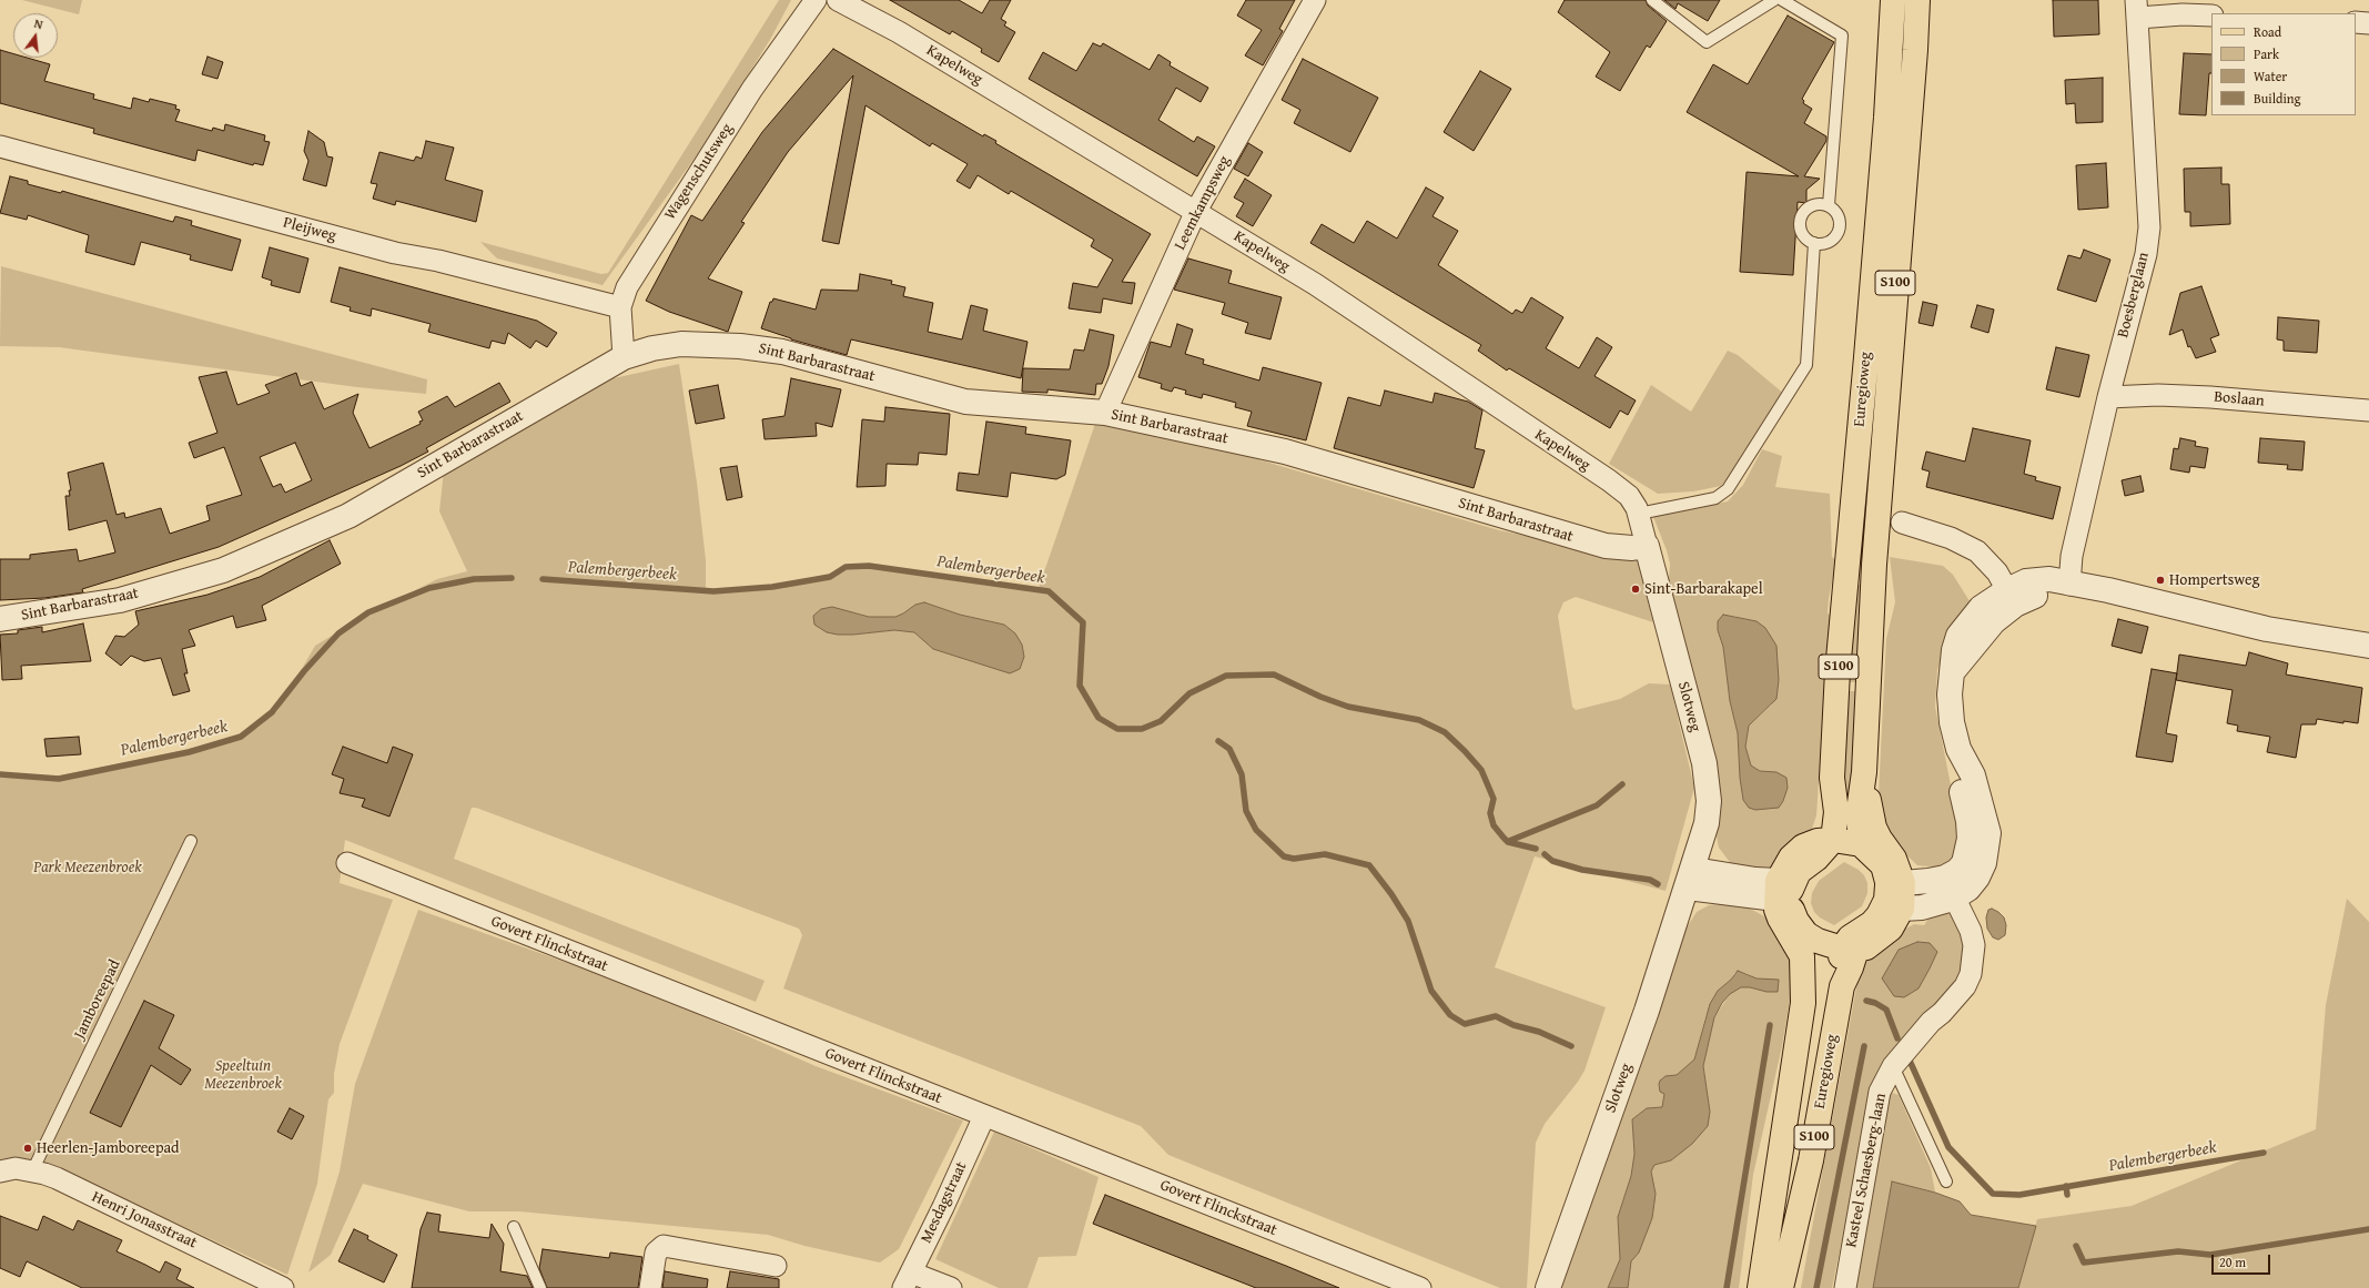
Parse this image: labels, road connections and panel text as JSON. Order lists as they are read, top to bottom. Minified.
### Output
{"streets":{"main road":["S100","Euregioweg"],"street":["Kapelweg","Wagenschutsweg","Leemkampsweg","Pleijweg","Boesberglaan","Sint Barbarastraat","Boslaan","Slotweg","Govert Flinckstraat","Kasteel Schaesberg-laan","Mesdagstraat","Henri Jonasstraat"],"lane":["Jamboreepad"]},"crossings":[["Kapelweg","Leemkampsweg"],["Kapelweg","Sint Barbarastraat"],["Kapelweg","Slotweg"],["Wagenschutsweg","Pleijweg"],["Wagenschutsweg","Sint Barbarastraat"],["Leemkampsweg","Sint Barbarastraat"],["Boesberglaan","Boslaan"],["Sint Barbarastraat","Slotweg"],["Govert Flinckstraat","Mesdagstraat"],["Jamboreepad","Henri Jonasstraat"]],"water":["Palembergerbeek"],"parks":["Park Meezenbroek","Speeltuin Meezenbroek"],"places":["Hompertsweg","Sint-Barbarakapel","Heerlen-Jamboreepad"],"legend":["Road","Park","Water","Building"],"scale_bar":"20 m","north":"top"}
